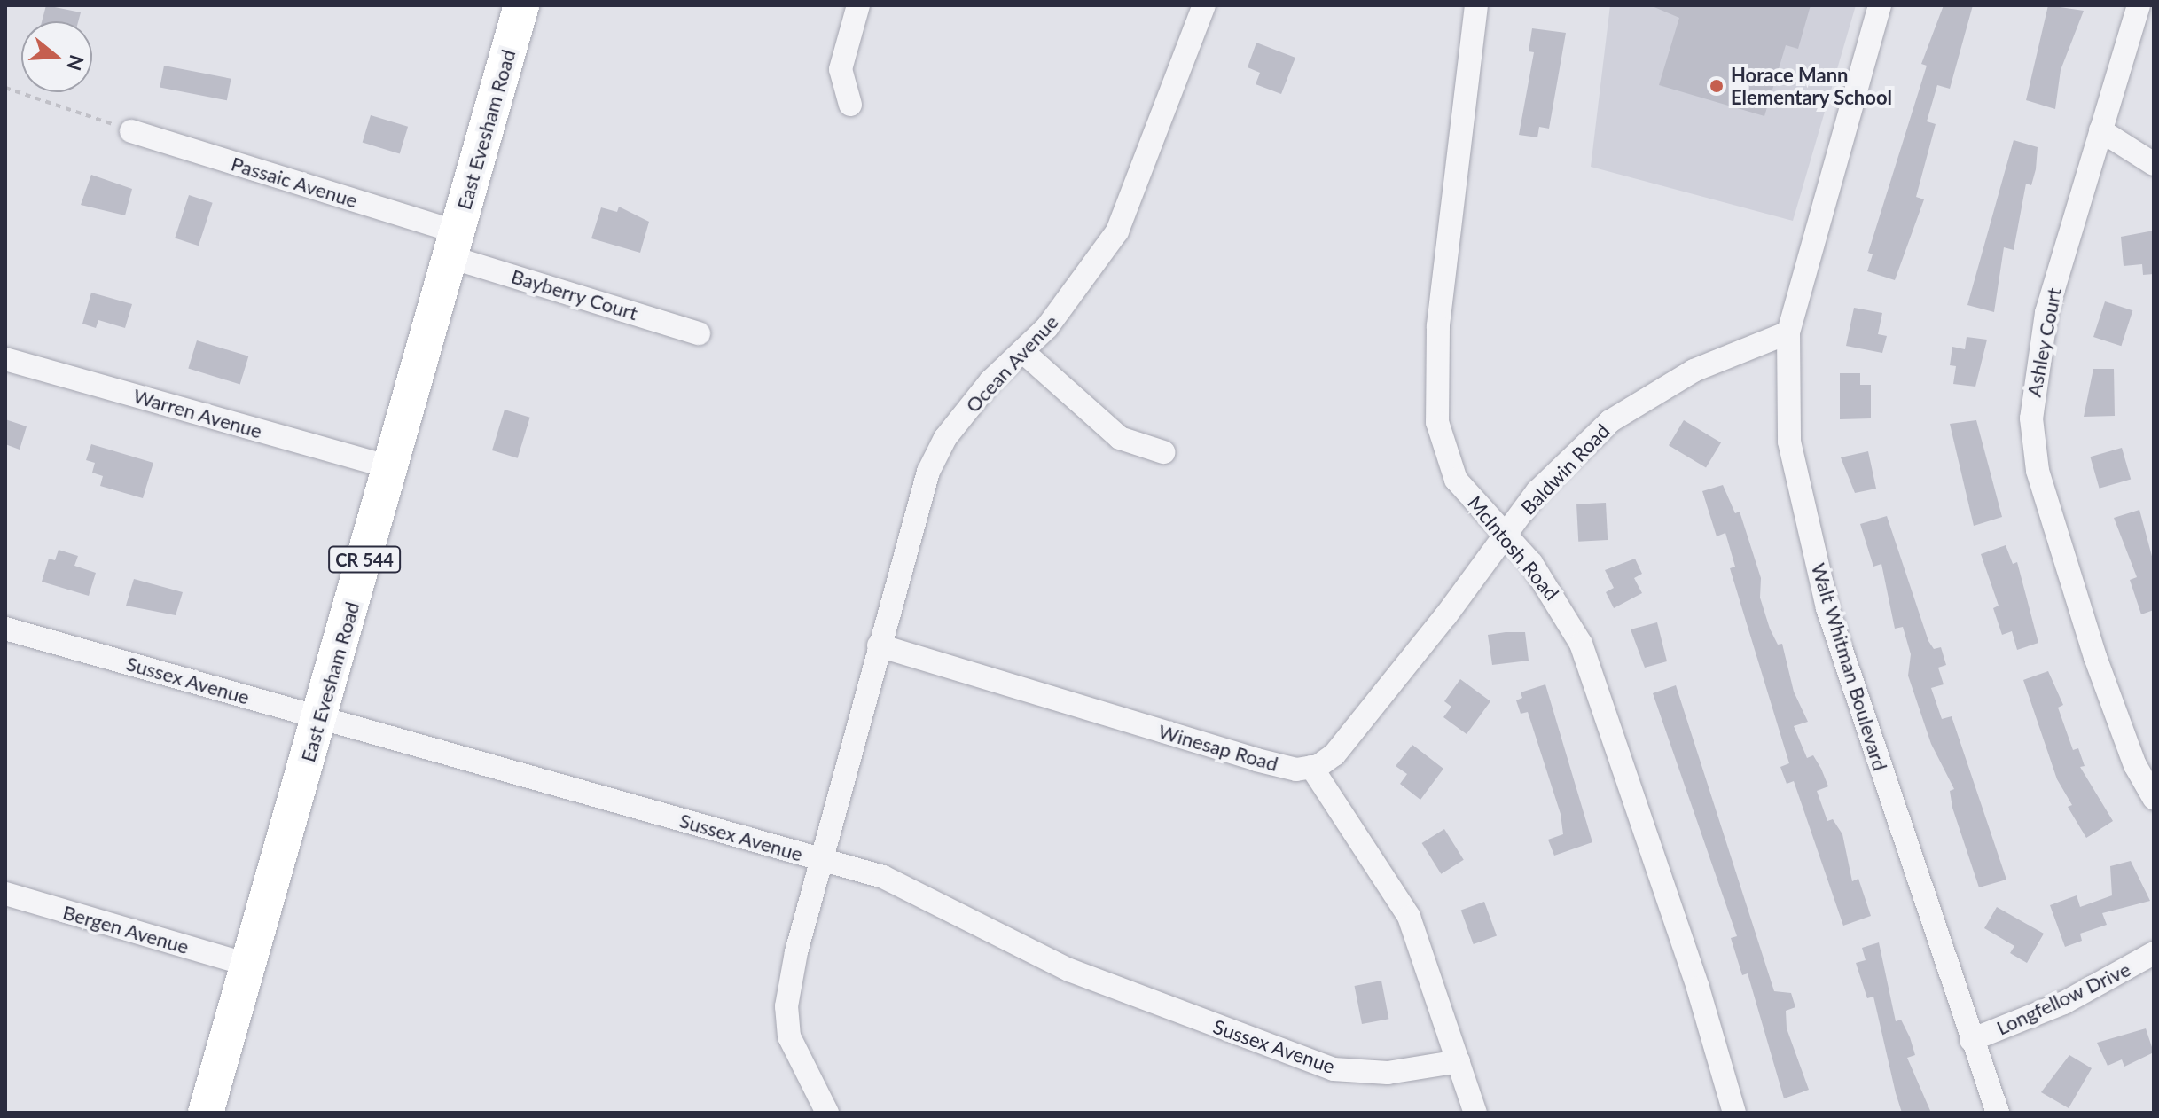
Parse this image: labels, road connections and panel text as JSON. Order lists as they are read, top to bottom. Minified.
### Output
{"streets":{"main road":["East Evesham Road","CR 544"],"street":["Passaic Avenue","Bayberry Court","Ashley Court","Ocean Avenue","Warren Avenue","Baldwin Road","McIntosh Road","Walt Whitman Boulevard","Sussex Avenue","Winesap Road","Bergen Avenue","Longfellow Drive"]},"crossings":[["East Evesham Road","Passaic Avenue"],["East Evesham Road","Bayberry Court"],["East Evesham Road","Warren Avenue"],["East Evesham Road","Sussex Avenue"],["East Evesham Road","Bergen Avenue"],["Passaic Avenue","Bayberry Court"],["Ocean Avenue","Sussex Avenue"],["Ocean Avenue","Winesap Road"],["Baldwin Road","McIntosh Road"],["Baldwin Road","Walt Whitman Boulevard"],["Baldwin Road","Winesap Road"],["Walt Whitman Boulevard","Longfellow Drive"]],"places":["Horace Mann Elementary School"],"north":"right"}
